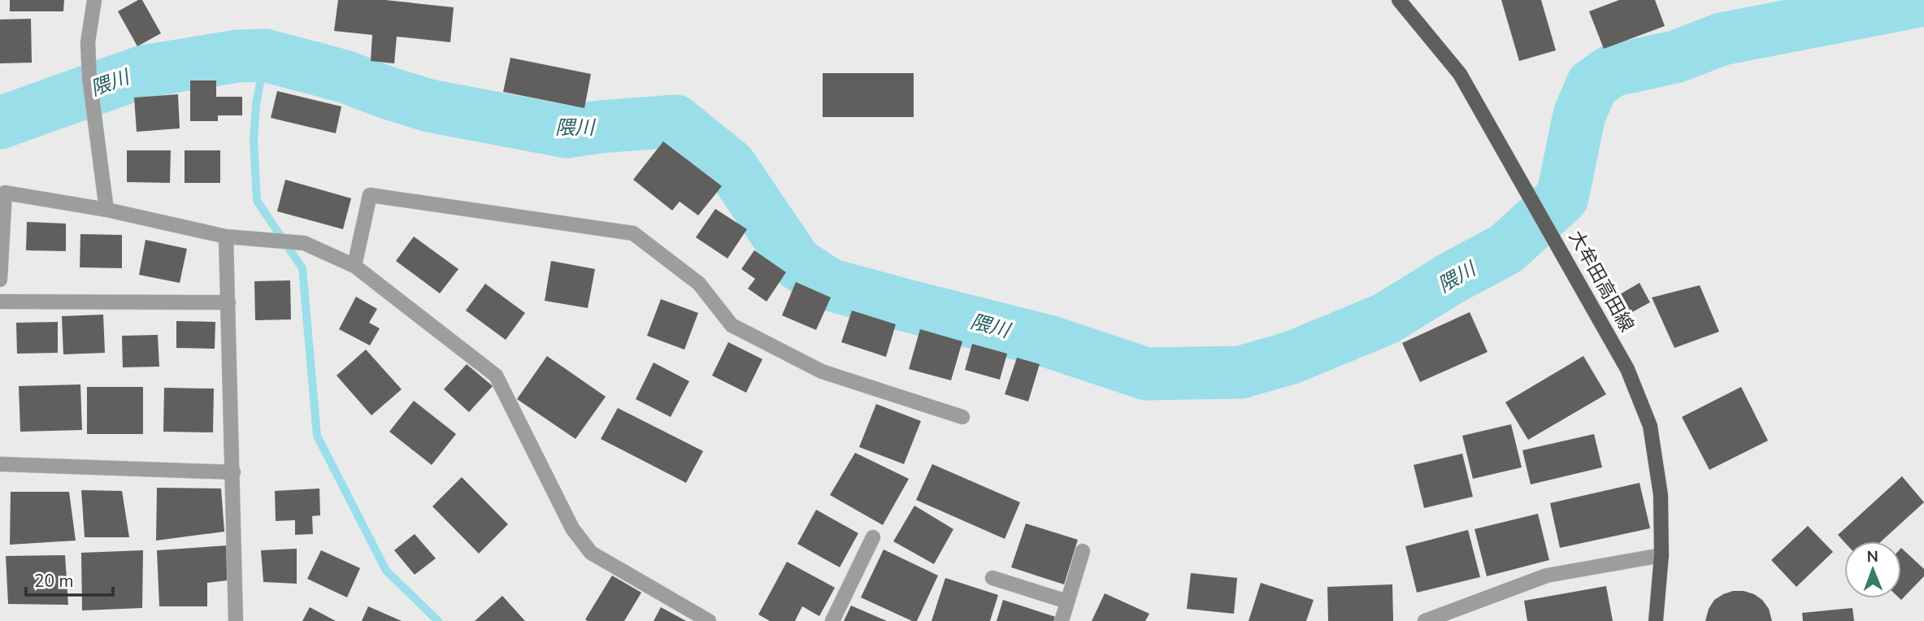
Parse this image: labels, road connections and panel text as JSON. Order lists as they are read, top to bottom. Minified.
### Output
{"streets":{"main road":["大牟田高田線"]},"water":["隈川"],"scale_bar":"20 m","north":"top"}
